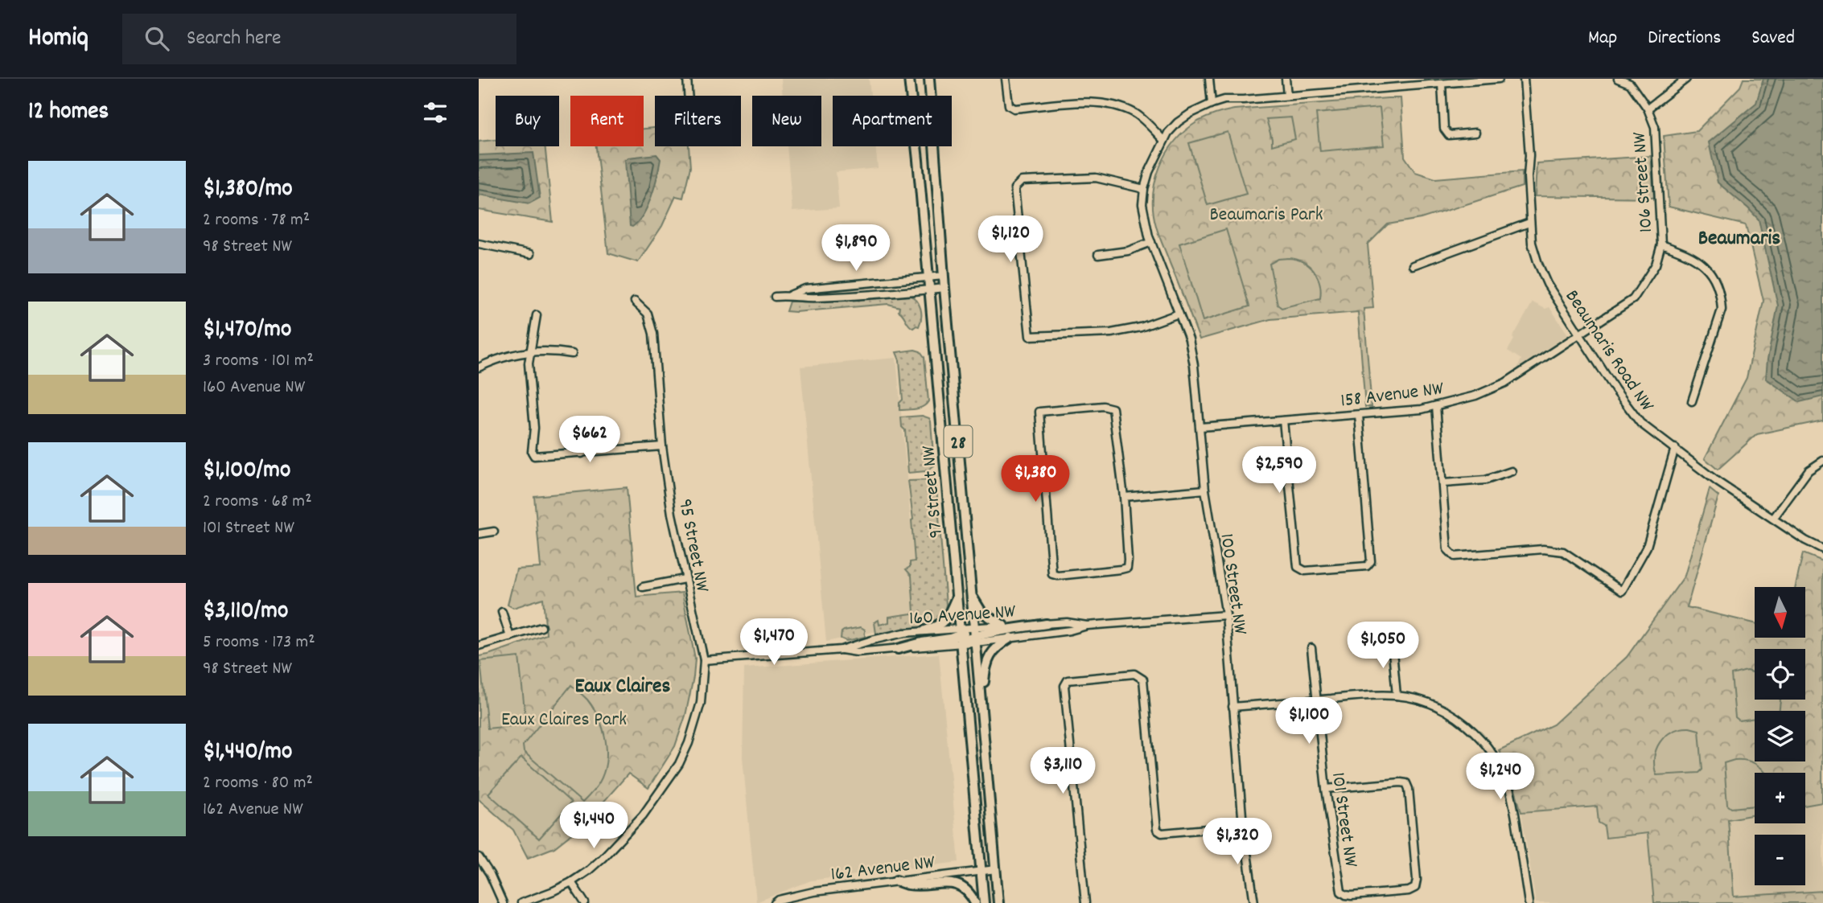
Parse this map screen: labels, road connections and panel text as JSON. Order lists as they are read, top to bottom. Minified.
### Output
{"streets":{"main road":["28","97 Street NW"],"street":["106 Street NW","Beaumaris Road NW","158 Avenue NW","95 Street NW","100 Street NW","160 Avenue NW","101 Street NW","162 Avenue NW"]},"crossings":[["106 Street NW","158 Avenue NW"],["Beaumaris Road NW","158 Avenue NW"],["158 Avenue NW","100 Street NW"],["97 Street NW","160 Avenue NW"],["97 Street NW","162 Avenue NW"],["95 Street NW","160 Avenue NW"],["100 Street NW","160 Avenue NW"]],"districts":["Beaumaris","Eaux Claires"],"parks":["Beaumaris Park","Eaux Claires Park"],"north":"bottom","page":{"header":"Homiq","search":"Search here","nav":["Map","Directions","Saved"],"heading":"12 homes","chip":["Buy","Rent","Filters","New","Apartment"],"list":[{"name":"$1,380/mo","note":"2 rooms · 78 m² · 98 Street NW"},{"name":"$1,470/mo","note":"3 rooms · 101 m² · 160 Avenue NW"},{"name":"$1,100/mo","note":"2 rooms · 68 m² · 101 Street NW"},{"name":"$3,110/mo","note":"5 rooms · 173 m² · 98 Street NW"},{"name":"$1,440/mo","note":"2 rooms · 80 m² · 162 Avenue NW"}],"price":["$1,120","$1,890","$662","$2,590","$1,380","$1,470","$1,050","$1,100","$3,110","$1,240","$1,440","$1,320"],"map_buttons":["+","−"]}}
